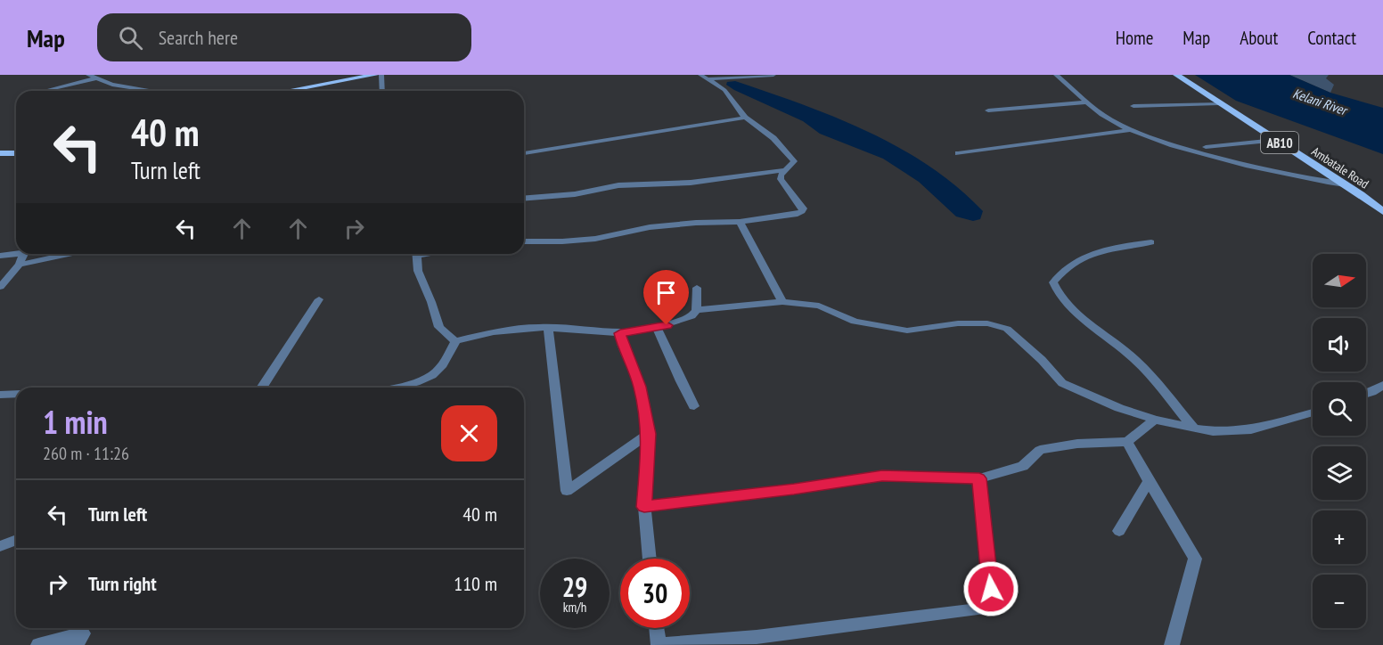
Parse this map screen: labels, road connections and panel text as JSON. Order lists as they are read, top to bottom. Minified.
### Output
{"streets":{"main road":["AB10","Ambatale Road"]},"water":["Kelani River"],"north":"right","page":{"header":"Map","search":"Search here","nav":["Home","Map","About","Contact"],"turn":["40 m","Turn left"],"map_buttons":["+","−"],"heading":["1 min","260 m · 11:26"],"list":[{"name":"Turn left","value":"40 m"},{"name":"Turn right","value":"110 m"}],"speed":"29 km/h","limit":"30"}}
